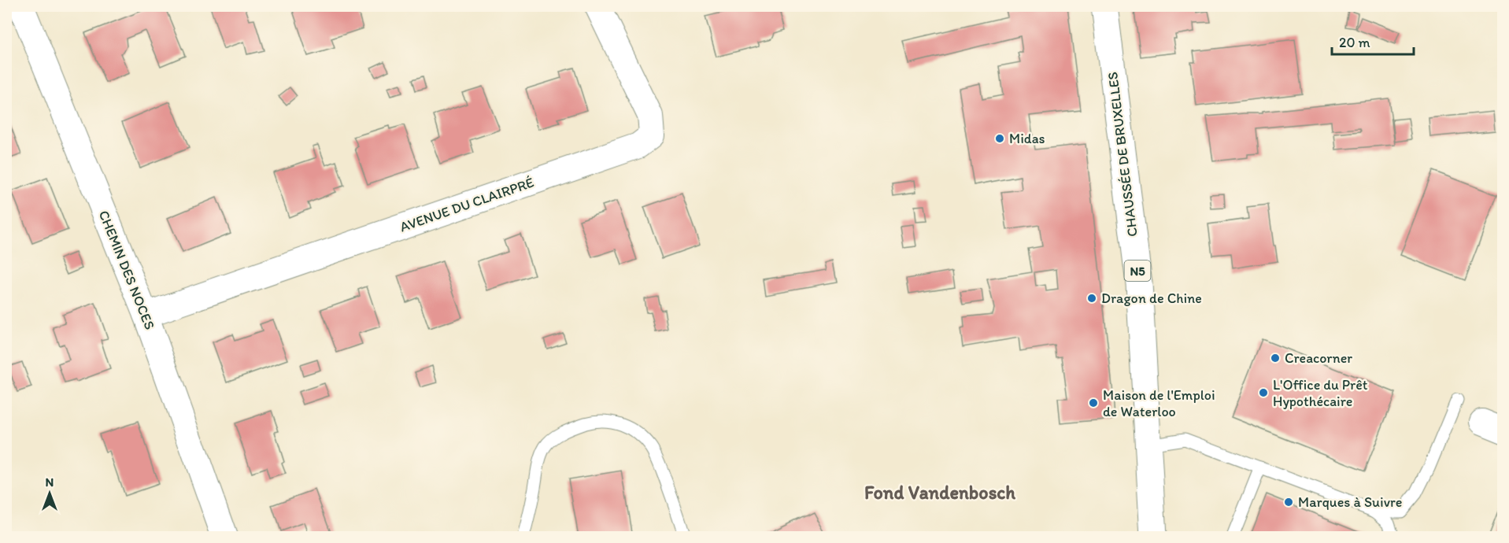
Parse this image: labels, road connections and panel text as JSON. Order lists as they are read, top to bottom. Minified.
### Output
{"streets":{"main road":["CHAUSSÉE DE BRUXELLES","N5"],"street":["AVENUE DU CLAIRPRÉ","CHEMIN DES NOCES"]},"crossings":[["AVENUE DU CLAIRPRÉ","CHEMIN DES NOCES"]],"districts":["Fond Vandenbosch"],"places":["Midas","Dragon de Chine","Creacorner","L'Office du Prêt Hypothécaire","Maison de l'Emploi de Waterloo","Marques à Suivre"],"scale_bar":"20 m","north":"top"}
